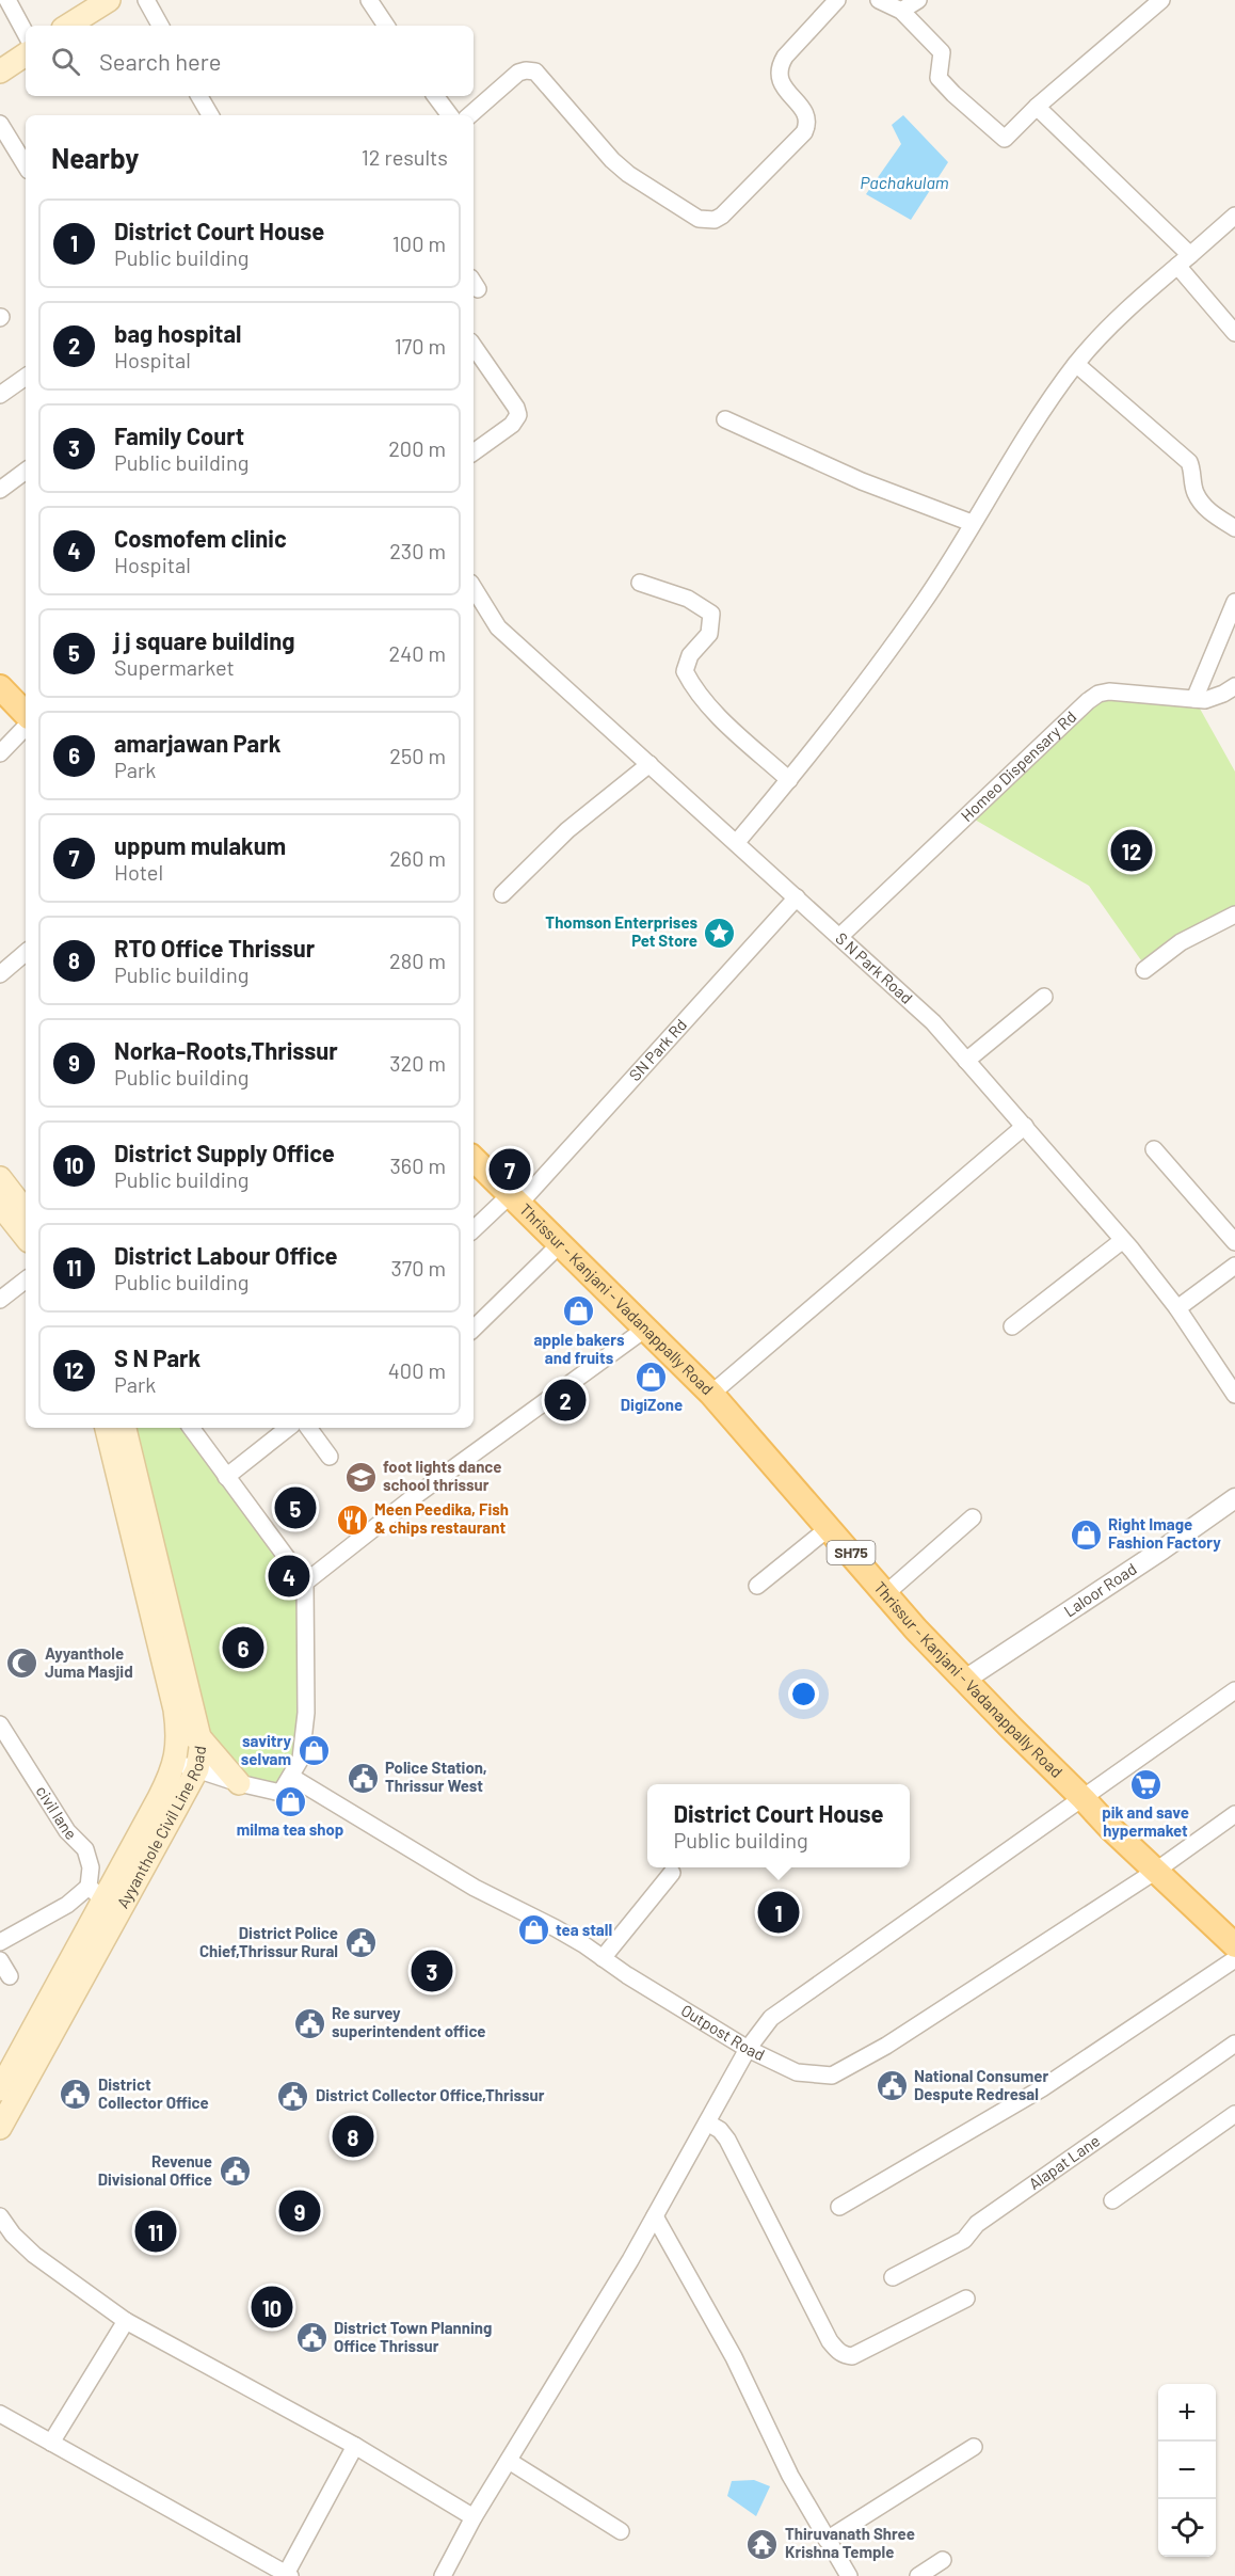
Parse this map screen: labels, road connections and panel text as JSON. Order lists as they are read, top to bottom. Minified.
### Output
{"streets":{"main road":["Thrissur - Kanjani - Vadanappally Road","SH75","Ayyanthole Civil Line Road"],"street":["Homeo Dispensary Rd","S N Park Road","SN Park Rd","Laloor Road","civil lane","Outpost Road","Alapat Lane"]},"crossings":[["Homeo Dispensary Rd","S N Park Road"],["S N Park Road","SN Park Rd"],["SN Park Rd","Thrissur - Kanjani - Vadanappally Road"],["Thrissur - Kanjani - Vadanappally Road","Laloor Road"],["Thrissur - Kanjani - Vadanappally Road","Outpost Road"],["civil lane","Ayyanthole Civil Line Road"]],"water":["Pachakulam"],"places":{"place":["Thomson Enterprises Pet Store"],"shop":["apple bakers and fruits","DigiZone","Right Image Fashion Factory","savitry selvam","milma tea shop","tea stall"],"school or university":["foot lights dance school thrissur"],"restaurant":["Meen Peedika, Fish & chips restaurant"],"mosque":["Ayyanthole Juma Masjid"],"public building":["Police Station, Thrissur West","District Police Chief,Thrissur Rural","Re survey superintendent office","National Consumer Despute Redresal","District Collector Office","District Collector Office,Thrissur","Revenue Divisional Office","District Town Planning Office Thrissur"],"supermarket":["pik and save hypermaket"],"temple":["Thiruvanath Shree Krishna Temple"]},"page":{"search":"Search here","heading":["Nearby","12 results"],"list":[{"mark":"1","name":"District Court House","note":"Public building","value":"100 m"},{"mark":"2","name":"bag hospital","note":"Hospital","value":"170 m"},{"mark":"3","name":"Family Court","note":"Public building","value":"200 m"},{"mark":"4","name":"Cosmofem clinic","note":"Hospital","value":"230 m"},{"mark":"5","name":"j j square building","note":"Supermarket","value":"240 m"},{"mark":"6","name":"amarjawan Park","note":"Park","value":"250 m"},{"mark":"7","name":"uppum mulakum","note":"Hotel","value":"260 m"},{"mark":"8","name":"RTO Office Thrissur","note":"Public building","value":"280 m"},{"mark":"9","name":"Norka-Roots,Thrissur","note":"Public building","value":"320 m"},{"mark":"10","name":"District Supply Office","note":"Public building","value":"360 m"},{"mark":"11","name":"District Labour Office","note":"Public building","value":"370 m"},{"mark":"12","name":"S N Park","note":"Park","value":"400 m"}],"pins":["12","7","2","5","4","6","1","3","8","9","11","10"],"popup":["District Court House","Public building"],"map_buttons":["+","−"]}}
